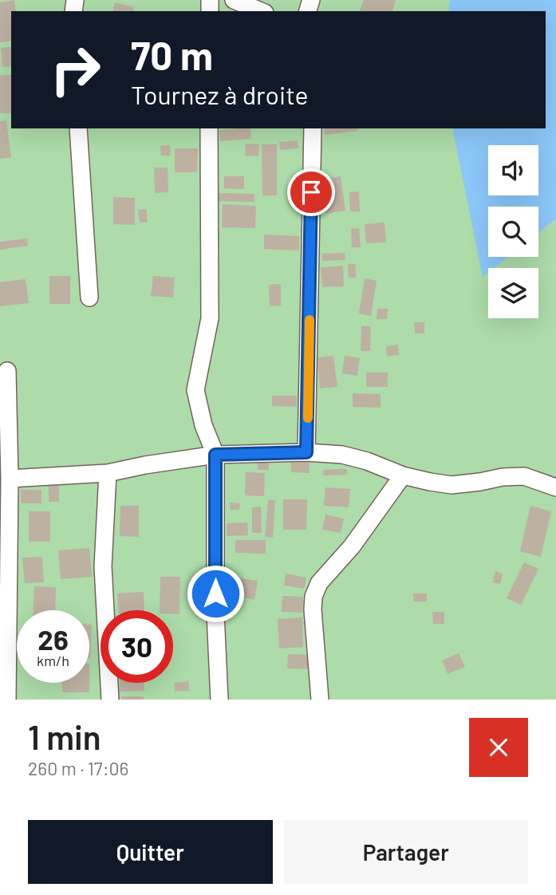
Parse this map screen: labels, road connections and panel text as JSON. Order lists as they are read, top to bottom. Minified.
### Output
{"page":{"turn":["70 m","Tournez à droite"],"speed":"26 km/h","limit":"30","heading":["1 min","260 m · 17:06"],"buttons":["Quitter","Partager"]}}
